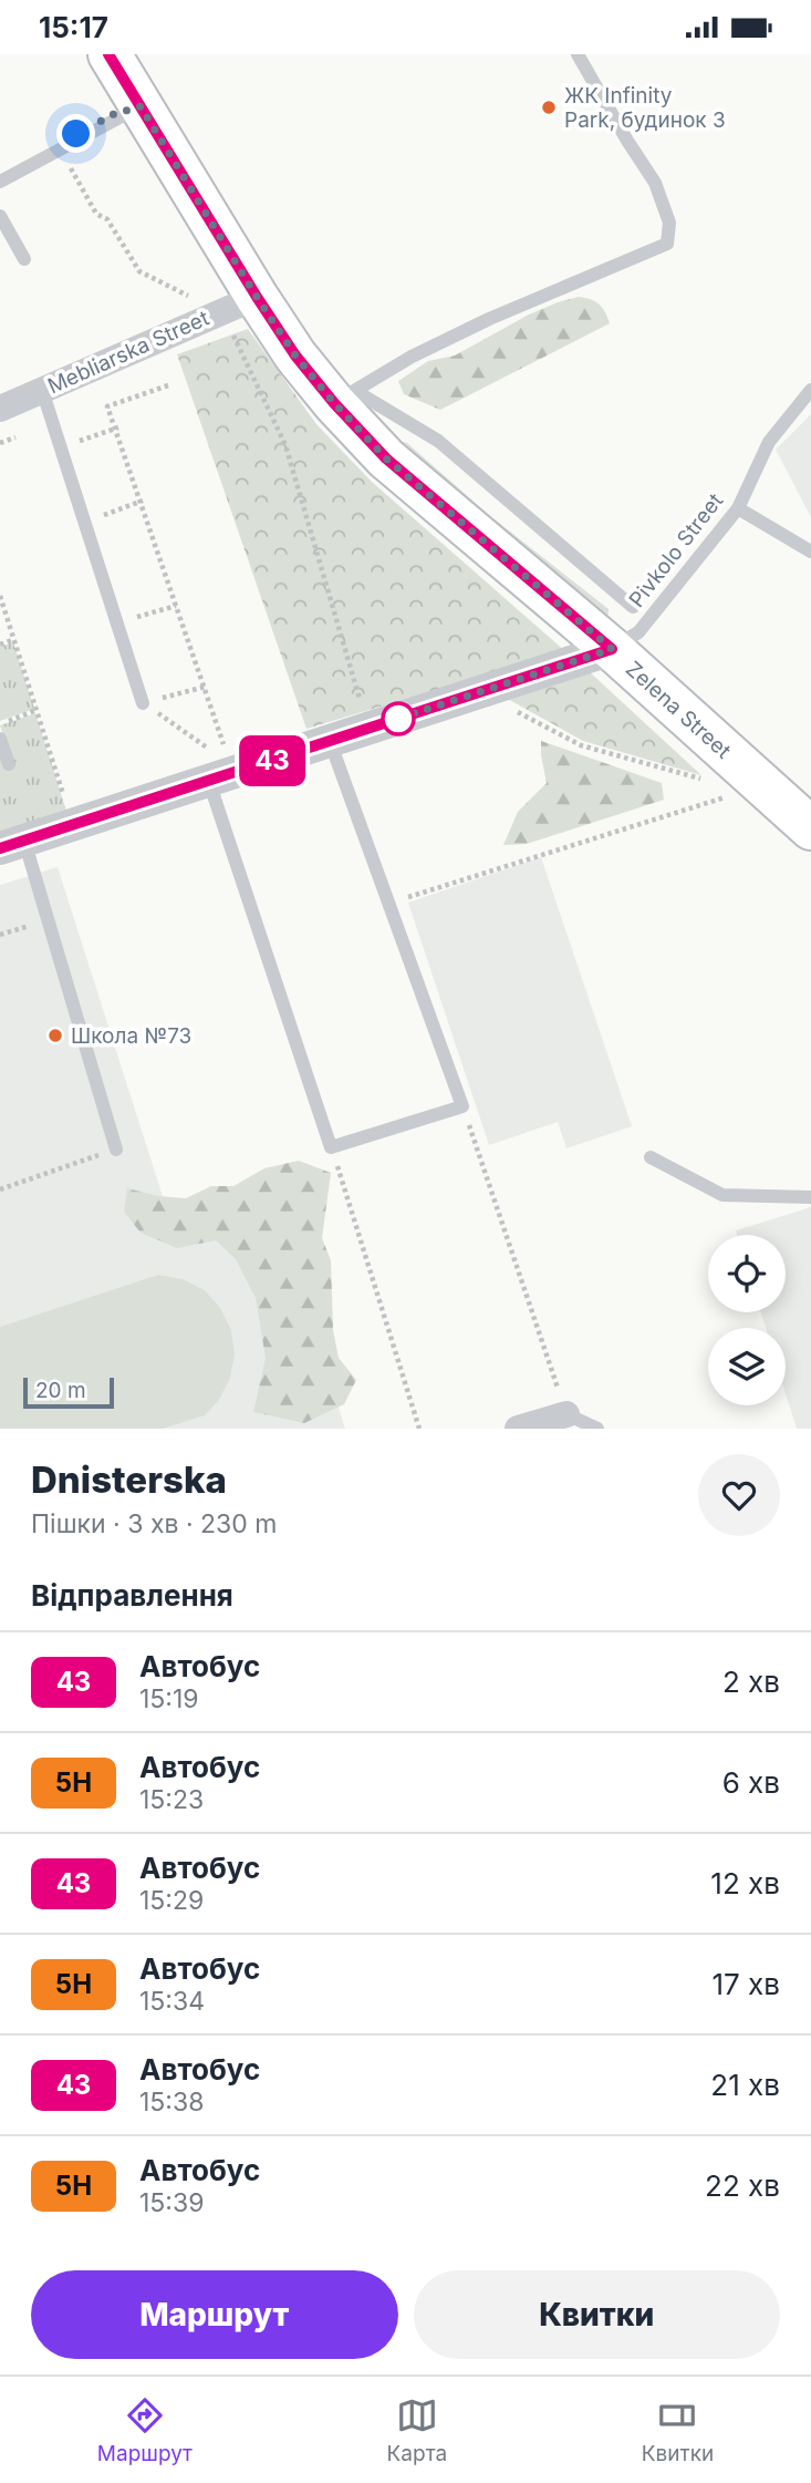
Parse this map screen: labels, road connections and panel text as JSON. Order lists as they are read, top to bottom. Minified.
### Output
{"streets":{"main road":["Zelena Street"],"street":["Mebliarska Street"],"lane":["Pivkolo Street"]},"crossings":[["Mebliarska Street","Zelena Street"],["Pivkolo Street","Zelena Street"]],"places":["ЖК Infinity Park, будинок 3","Школа №73"],"lines":["bus line 43"],"scale_bar":"20 m","page":{"status":"15:17","on_map":"43","scale":"20 m","heading":[["Dnisterska","Пішки · 3 хв · 230 m"],"Відправлення"],"list":[{"mark":"43","name":"Автобус","note":"15:19","value":"2 хв"},{"mark":"5Н","name":"Автобус","note":"15:23","value":"6 хв"},{"mark":"43","name":"Автобус","note":"15:29","value":"12 хв"},{"mark":"5Н","name":"Автобус","note":"15:34","value":"17 хв"},{"mark":"43","name":"Автобус","note":"15:38","value":"21 хв"},{"mark":"5Н","name":"Автобус","note":"15:39","value":"22 хв"}],"buttons":["Маршрут","Квитки"],"tabs":["Маршрут","Карта","Квитки"]}}
